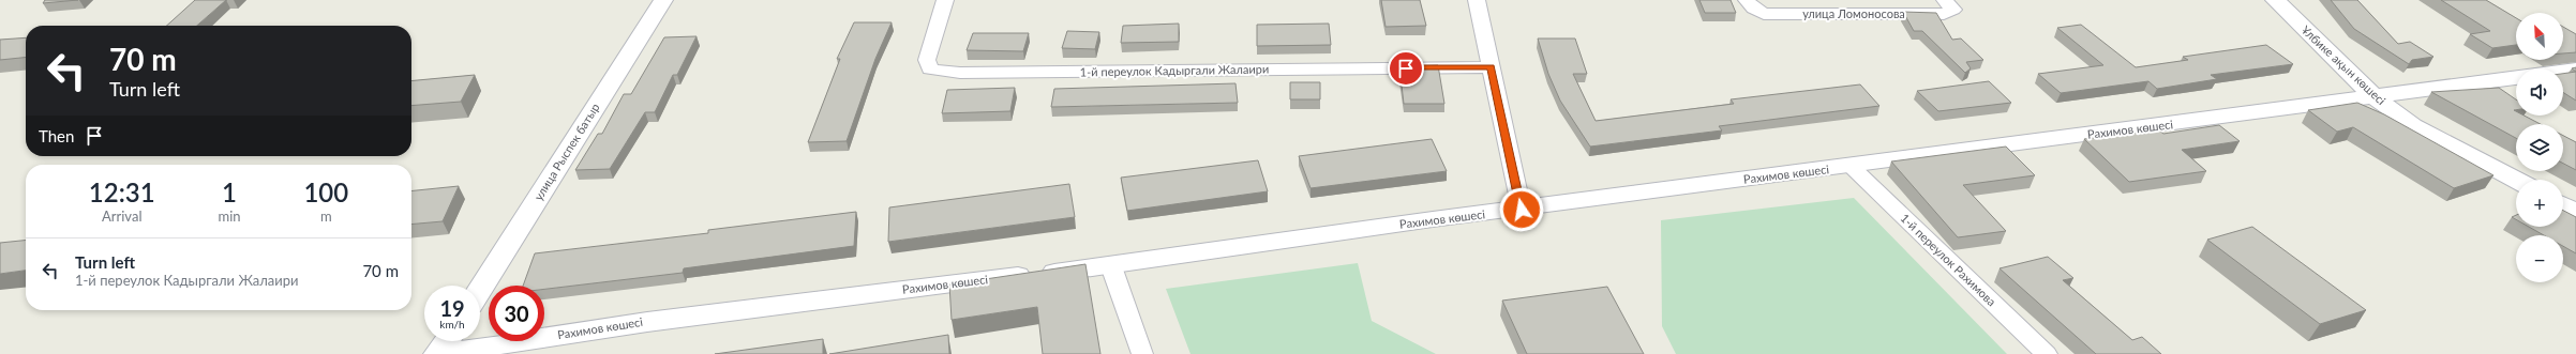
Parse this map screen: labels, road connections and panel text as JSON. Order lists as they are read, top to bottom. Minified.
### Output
{"streets":{"street":["улица Ломоносова","Ұлбике ақын көшесі","1-й переулок Кадыргали Жалаири","Рахимов көшесі","улица Рыспек батыр","1-й переулок Рахимова"]},"crossings":[["Ұлбике ақын көшесі","Рахимов көшесі"],["Рахимов көшесі","1-й переулок Рахимова"]],"north":"top left","page":{"map_buttons":["+","−"],"turn":["70 m","Turn left"],"then":"Then","eta":["12:31","Arrival","1","min","100","m"],"list":[{"name":"Turn left","note":"1-й переулок Кадыргали Жалаири","value":"70 m"}],"speed":"19 km/h","limit":"30"}}
